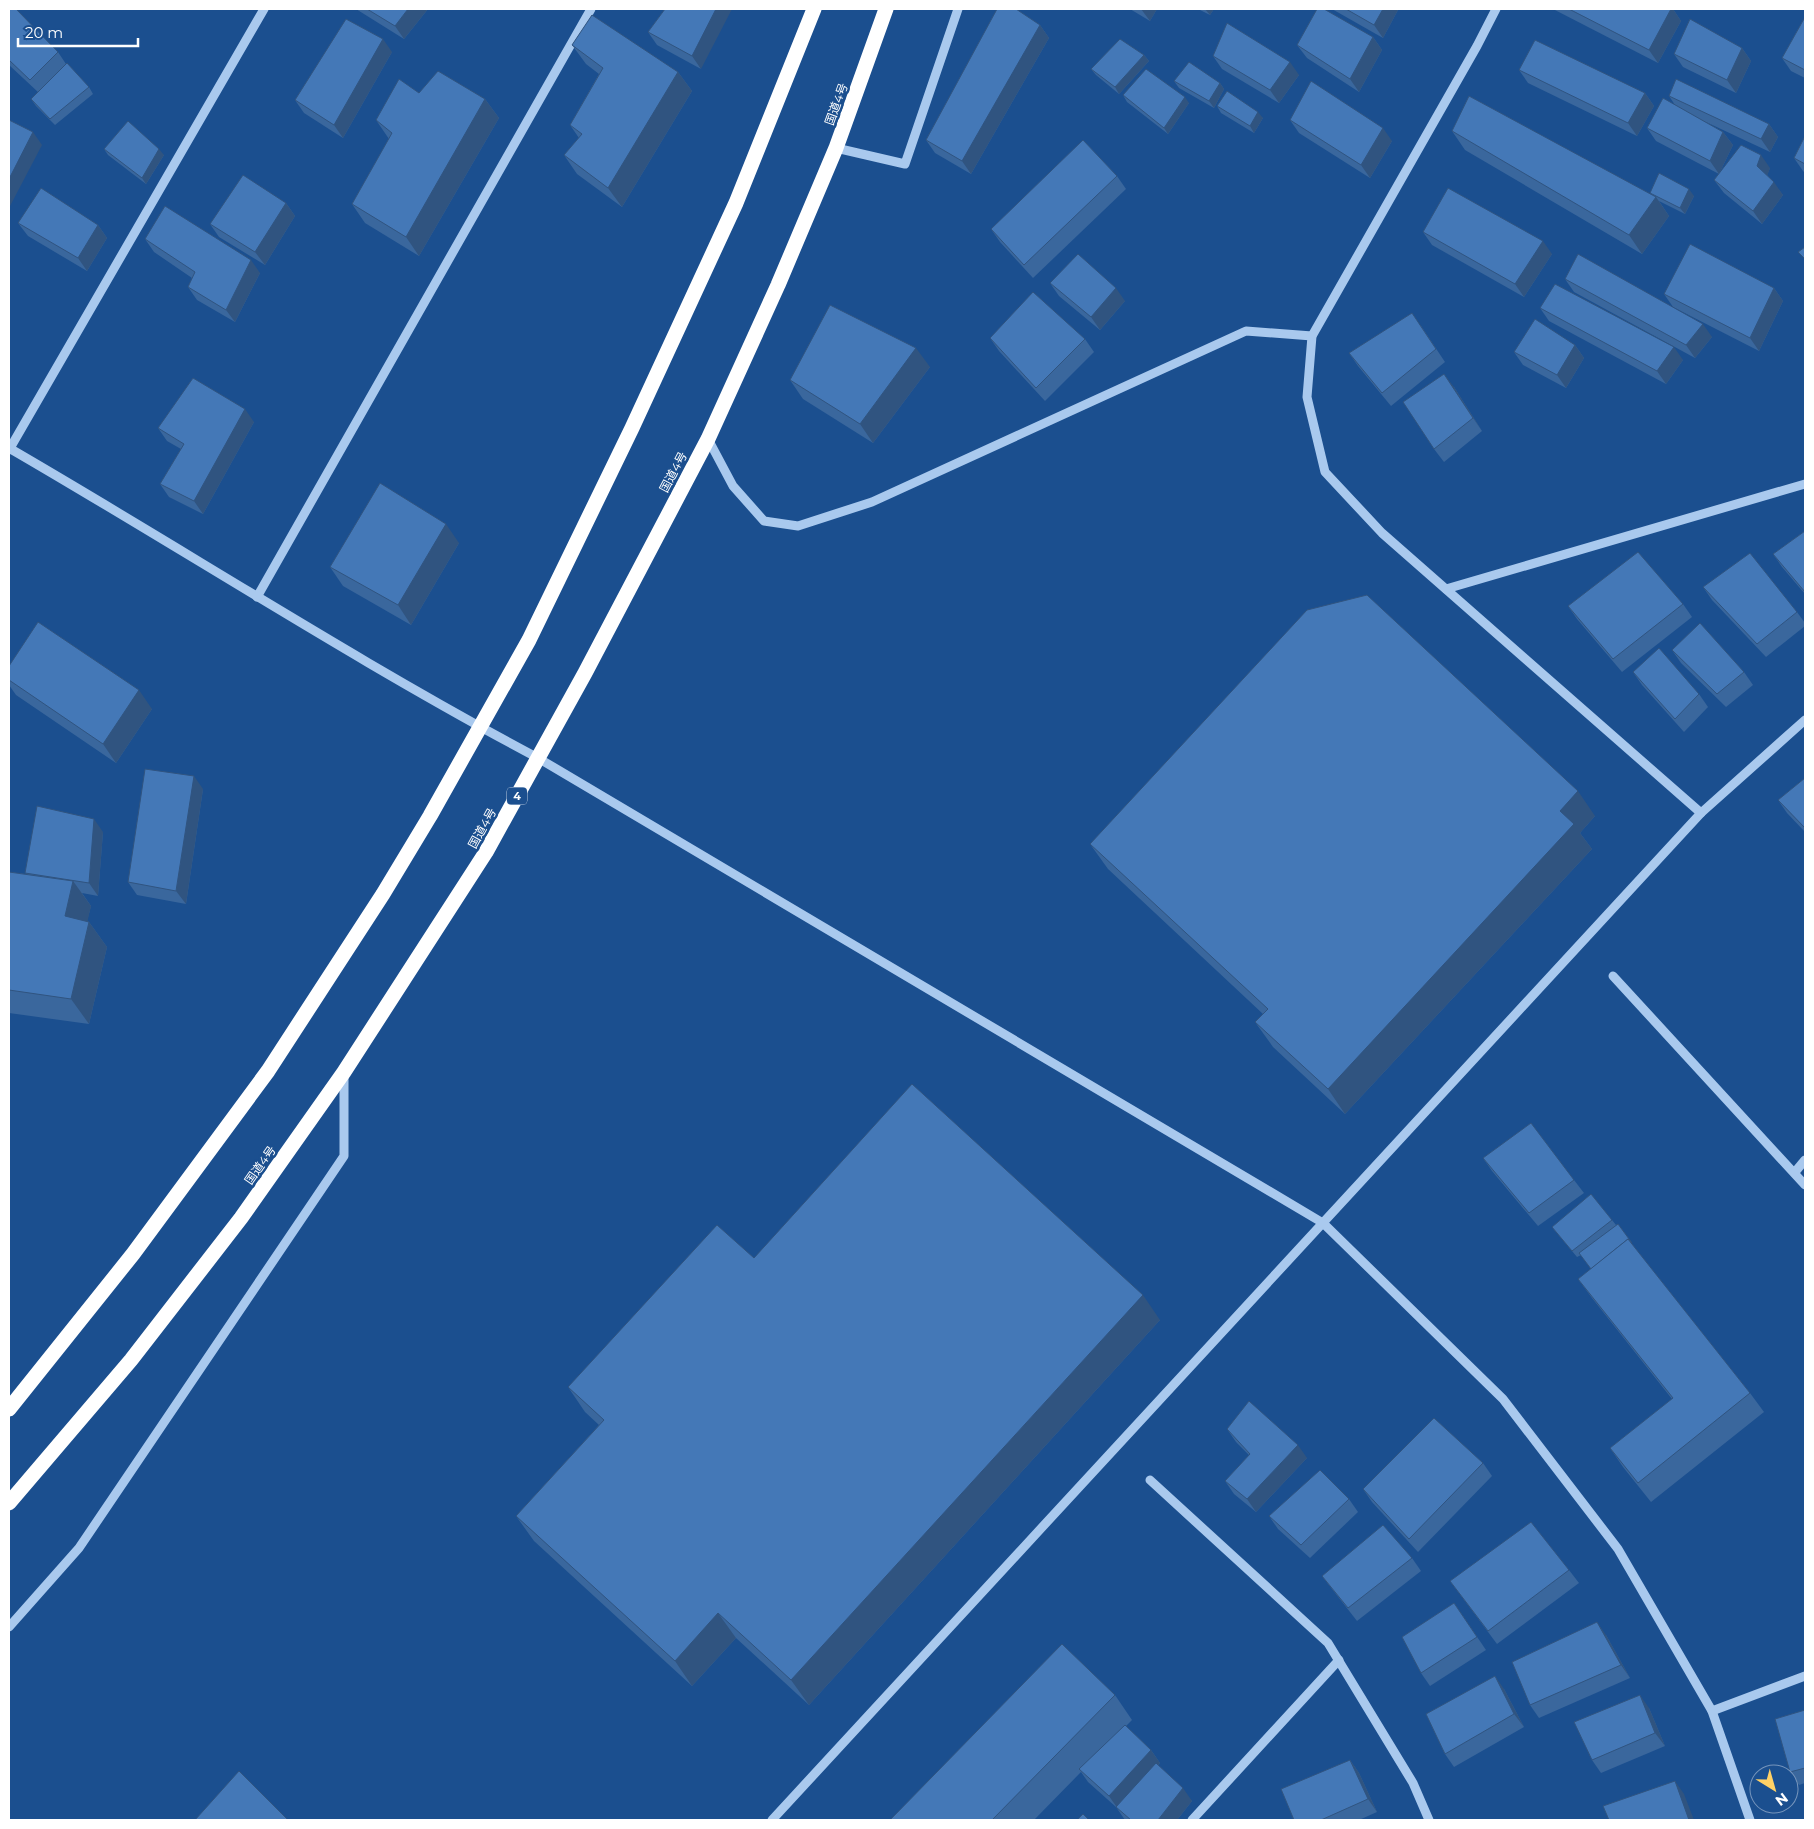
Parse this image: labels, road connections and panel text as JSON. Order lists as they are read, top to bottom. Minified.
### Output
{"streets":{"highway":["国道4号","4"]},"scale_bar":"20 m","north":"bottom right"}
